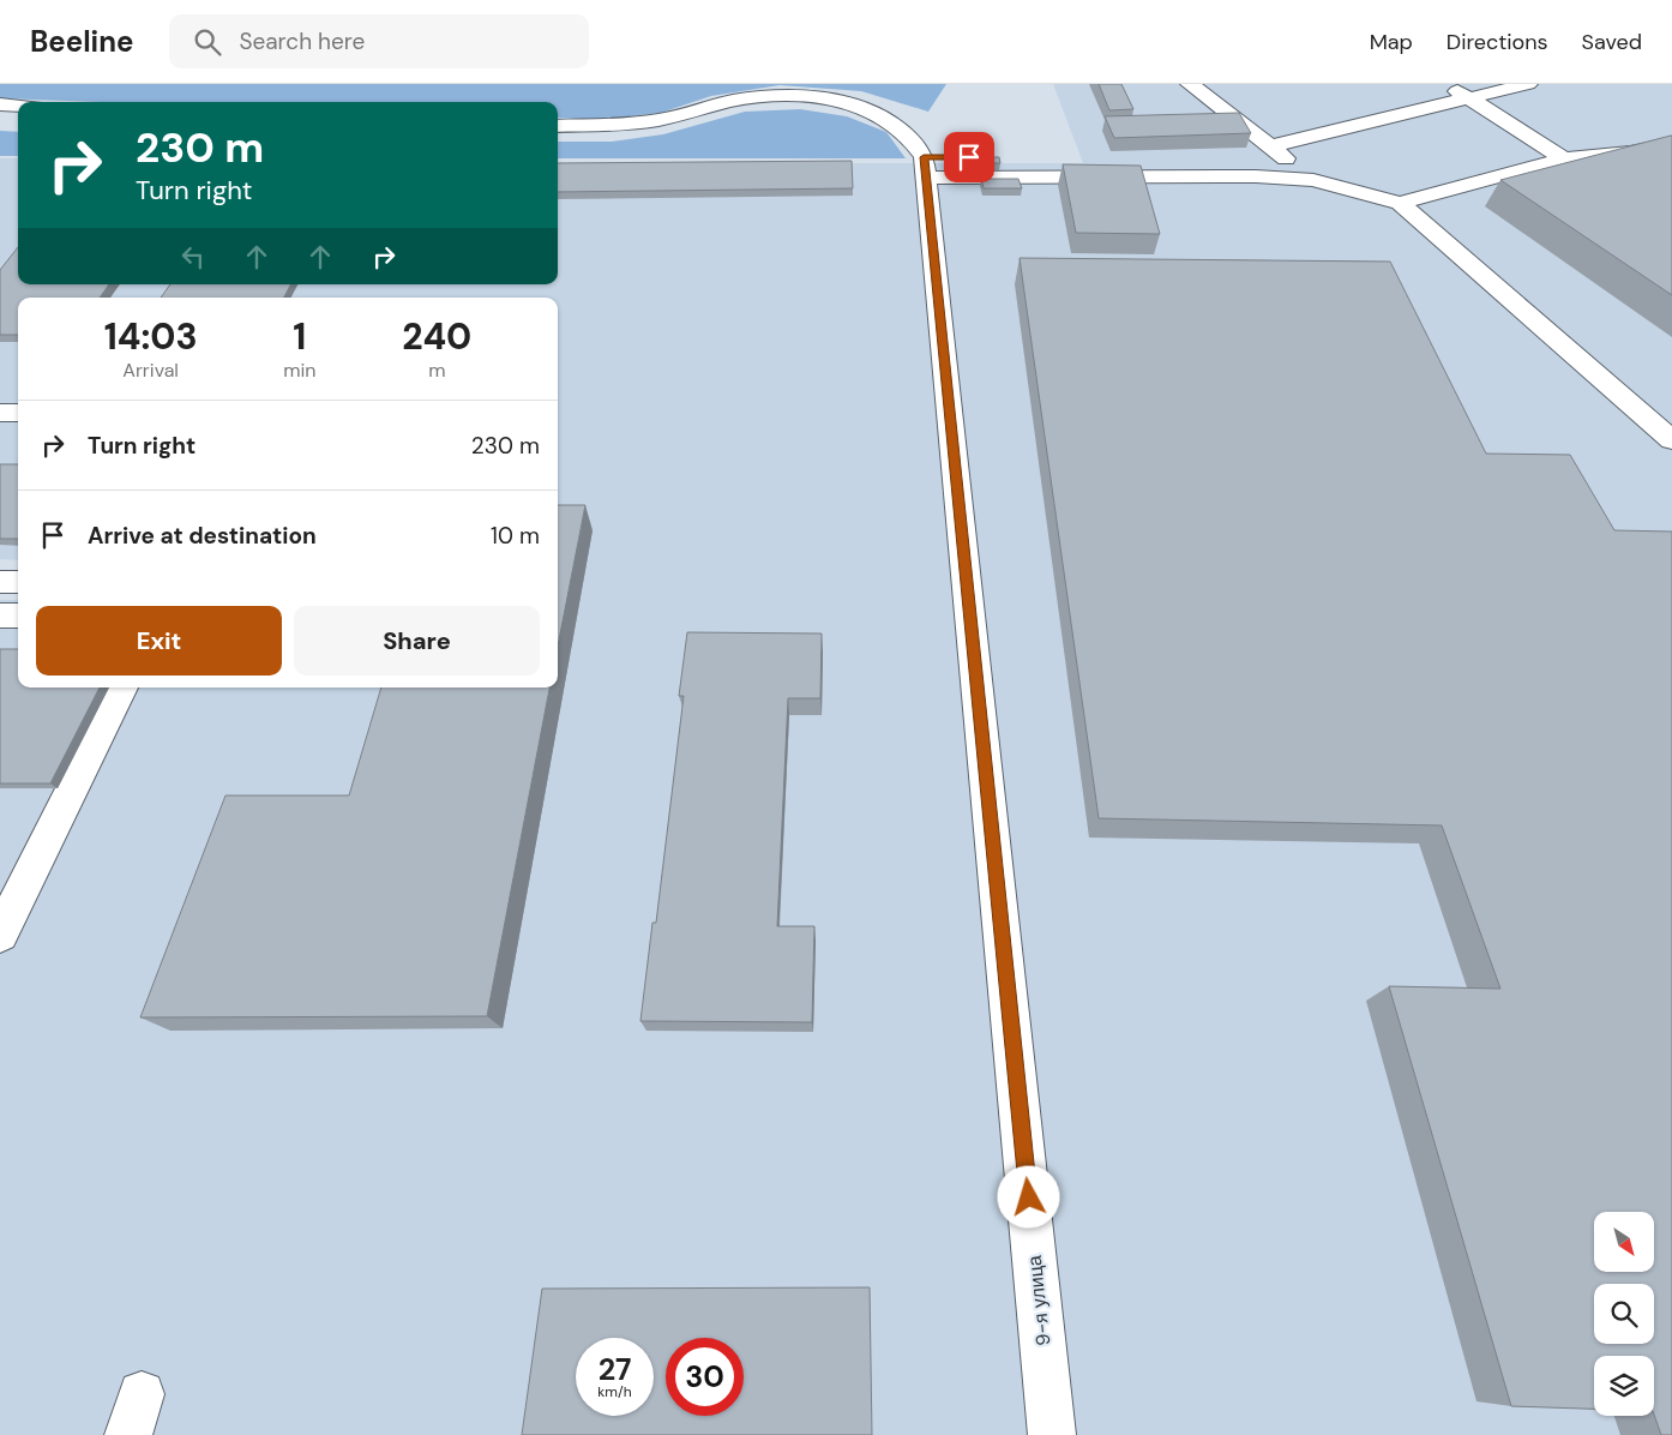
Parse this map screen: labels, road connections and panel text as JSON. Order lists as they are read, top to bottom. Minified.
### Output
{"streets":{"street":["9-я улица"]},"north":"bottom right","page":{"header":"Beeline","search":"Search here","nav":["Map","Directions","Saved"],"turn":["230 m","Turn right"],"eta":["14:03","Arrival","1","min","240","m"],"list":[{"name":"Turn right","value":"230 m"},{"name":"Arrive at destination","value":"10 m"}],"buttons":["Exit","Share"],"speed":"27 km/h","limit":"30"}}
